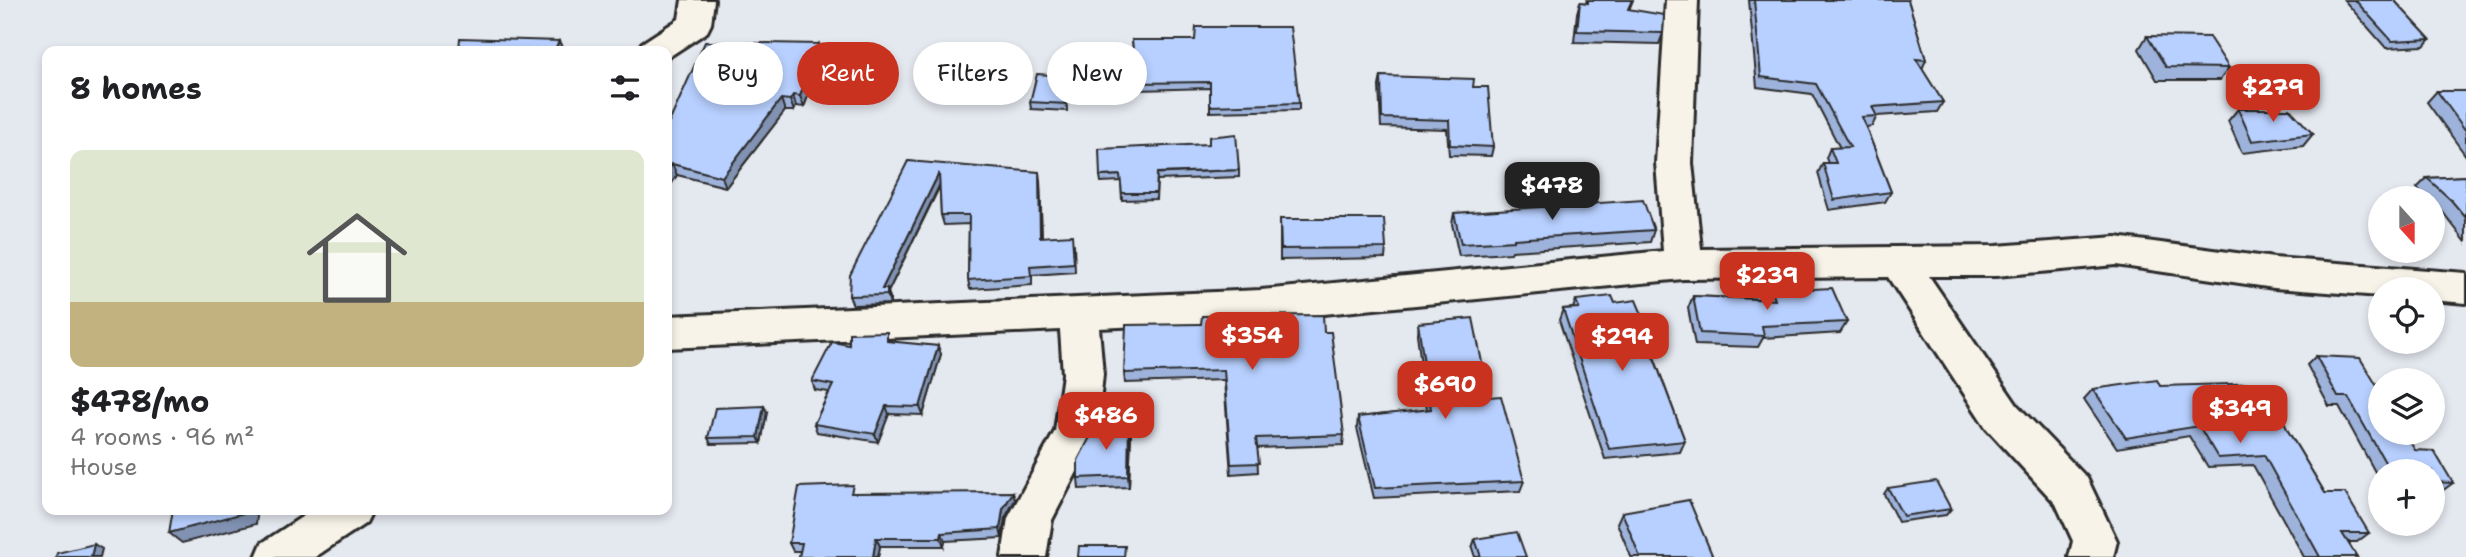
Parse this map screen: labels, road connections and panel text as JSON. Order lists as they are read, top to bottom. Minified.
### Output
{"north":"bottom","page":{"chip":["Buy","Rent","Filters","New"],"heading":"8 homes","price":["$279","$478","$239","$354","$294","$690","$349","$486"],"list":[{"name":"$478/mo","note":"4 rooms · 96 m² · House"}],"map_buttons":"+"}}
